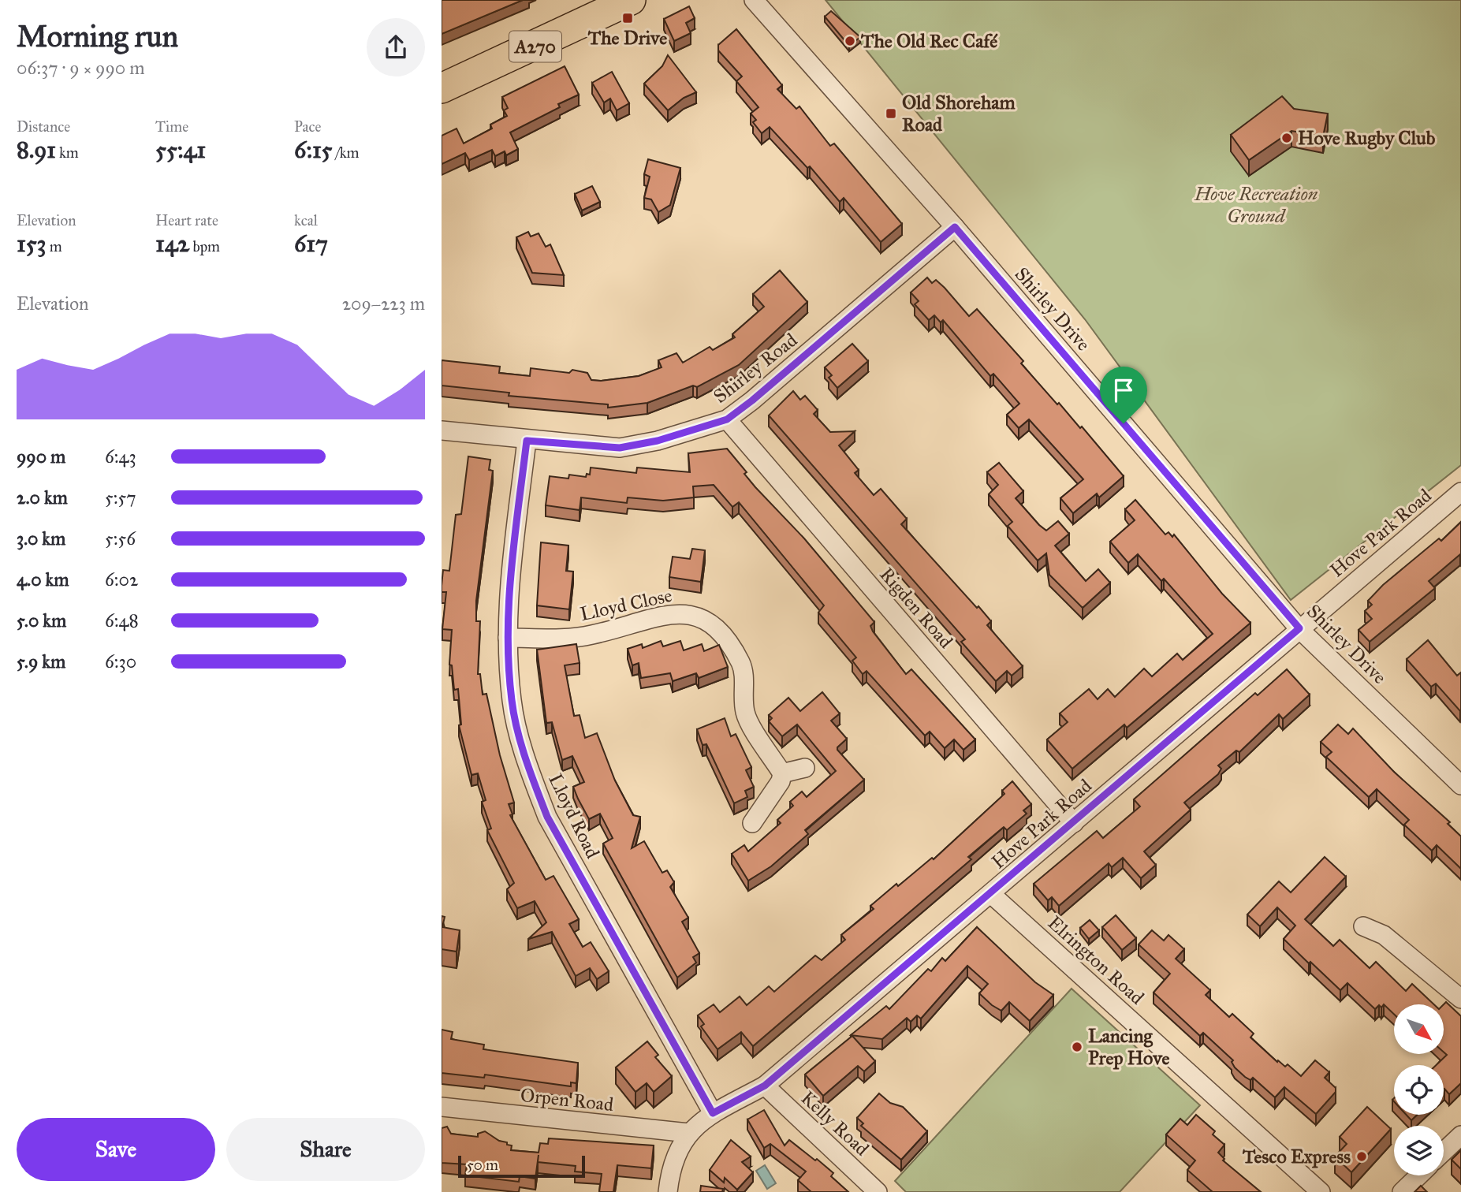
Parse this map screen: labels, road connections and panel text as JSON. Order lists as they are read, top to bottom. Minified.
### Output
{"streets":{"main road":["A270"],"street":["Shirley Drive","Shirley Road","Hove Park Road","Lloyd Close","Rigden Road","Lloyd Road","Elrington Road","Orpen Road","Kelly Road"]},"crossings":[["Shirley Drive","Shirley Road"],["Shirley Drive","Hove Park Road"],["Shirley Road","Rigden Road"],["Shirley Road","Lloyd Road"],["Hove Park Road","Rigden Road"],["Hove Park Road","Lloyd Road"],["Hove Park Road","Elrington Road"],["Hove Park Road","Orpen Road"],["Hove Park Road","Kelly Road"],["Lloyd Close","Lloyd Road"]],"parks":["Hove Recreation Ground"],"places":{"transit":["The Drive","Old Shoreham Road"],"other":["The Old Rec Café","Hove Rugby Club","Lancing Prep Hove","Tesco Express"]},"scale_bar":"50 m","north":"bottom right","page":{"heading":["Morning run","06:37 · 9 × 990 m"],"stats":[["Distance","8.91 km"],["Time","55:41"],["Pace","6:15 /km"],["Elevation","153 m"],["Heart rate","142 bpm"],["kcal","617"]],"chart":["Elevation","209–223 m"],"list":[{"name":"990 m","note":"6:43"},{"name":"2.0 km","note":"5:57"},{"name":"3.0 km","note":"5:56"},{"name":"4.0 km","note":"6:02"},{"name":"5.0 km","note":"6:48"},{"name":"5.9 km","note":"6:30"}],"buttons":["Save","Share"],"scale":"50 m"}}
